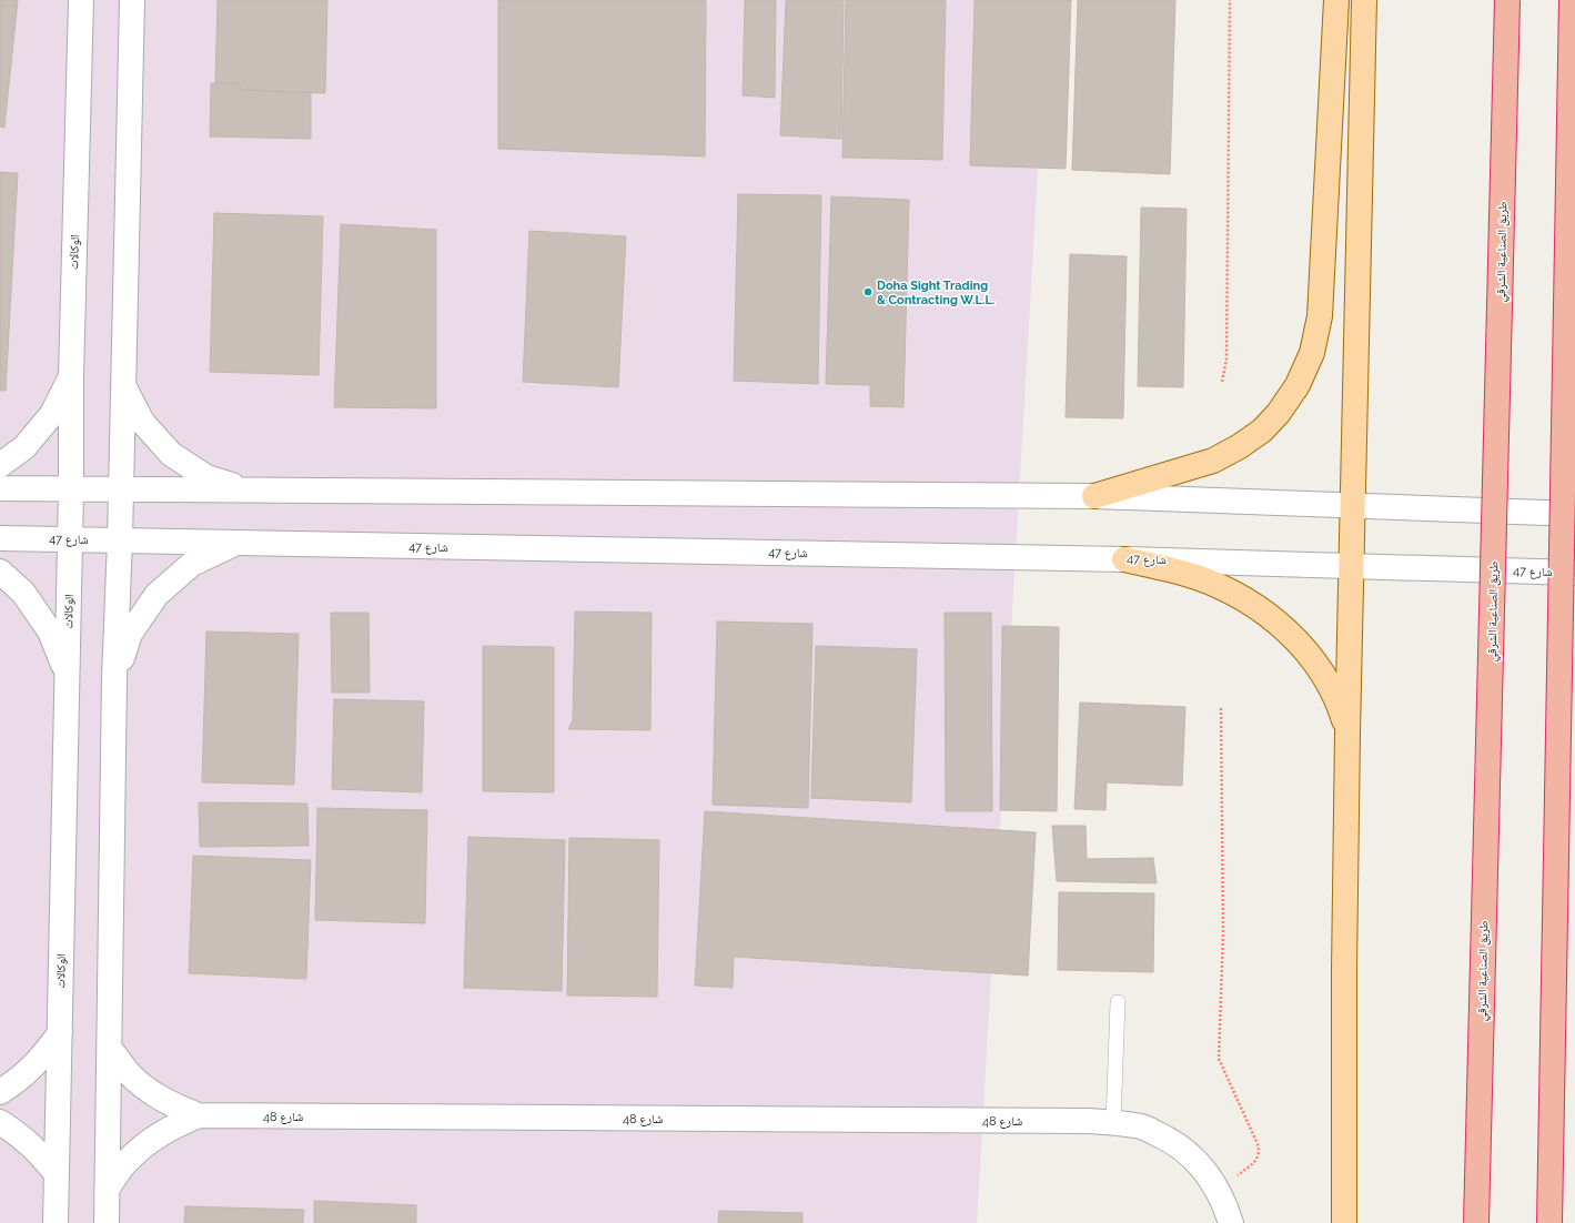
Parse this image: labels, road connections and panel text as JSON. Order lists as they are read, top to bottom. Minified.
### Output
{"streets":{"highway":["طريق الصناعية الشرقي"],"street":["الوكالات","شارع 47","شارع 48"]},"crossings":[["الوكالات","شارع 47"]],"places":["Doha Sight Trading & Contracting W.L.L."]}
